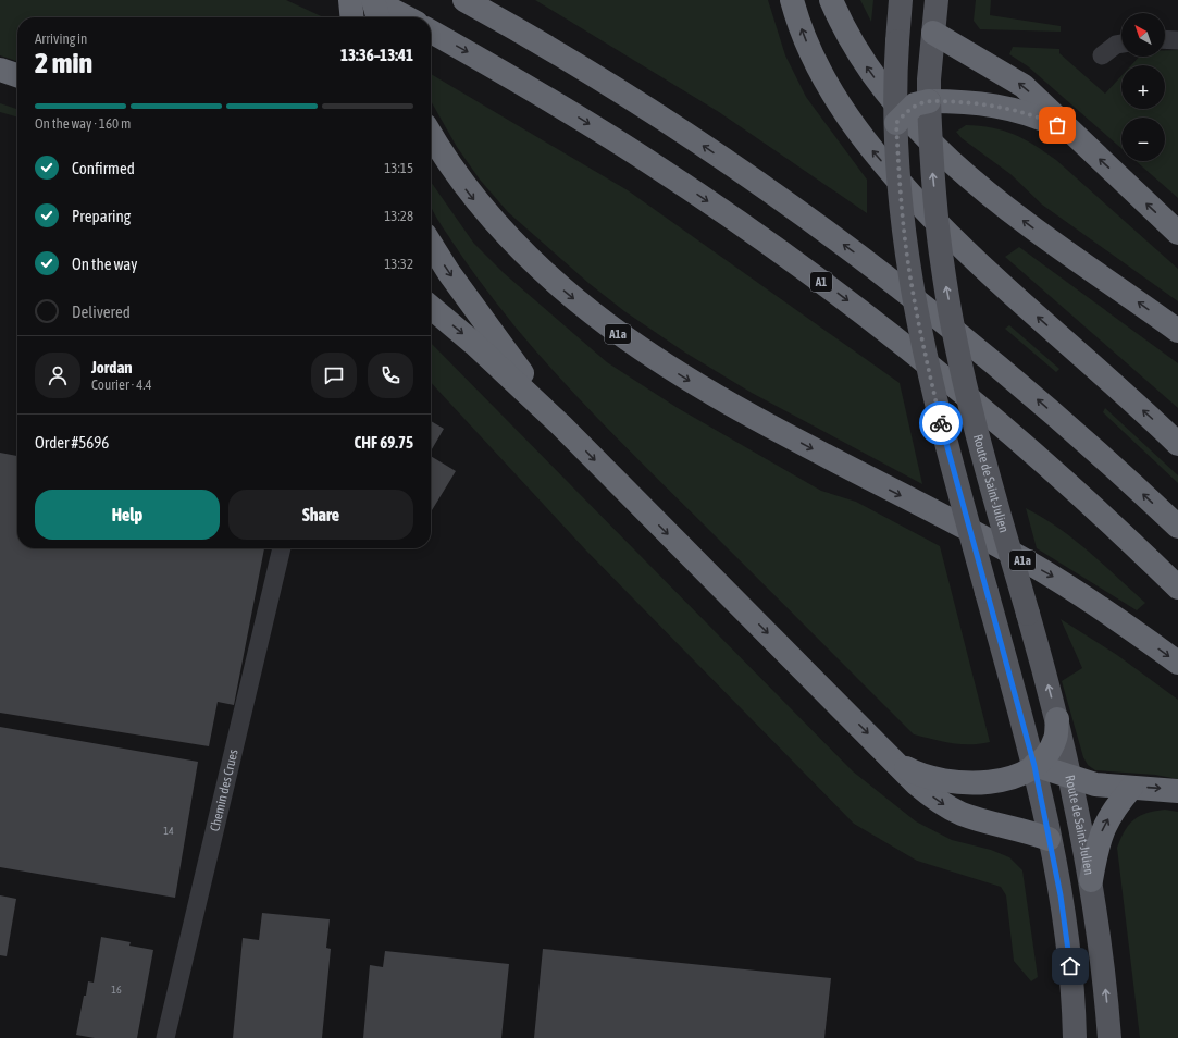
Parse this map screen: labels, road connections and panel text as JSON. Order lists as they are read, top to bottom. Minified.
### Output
{"streets":{"highway":["A1","A1a"],"main road":["Route de Saint-Julien"],"street":["Chemin des Crues"]},"house_numbers":["14","16"],"north":"top left","page":{"map_buttons":["+","−"],"heading":["2 min","Arriving in","13:36–13:41"],"panel":["Jordan","Courier · 4.4","Order #5696","CHF 69.75"],"bar":"On the way · 160 m","list":[["Confirmed","13:15"],["Preparing","13:28"],["On the way","13:32"],"Delivered"],"buttons":["Help","Share"]}}
